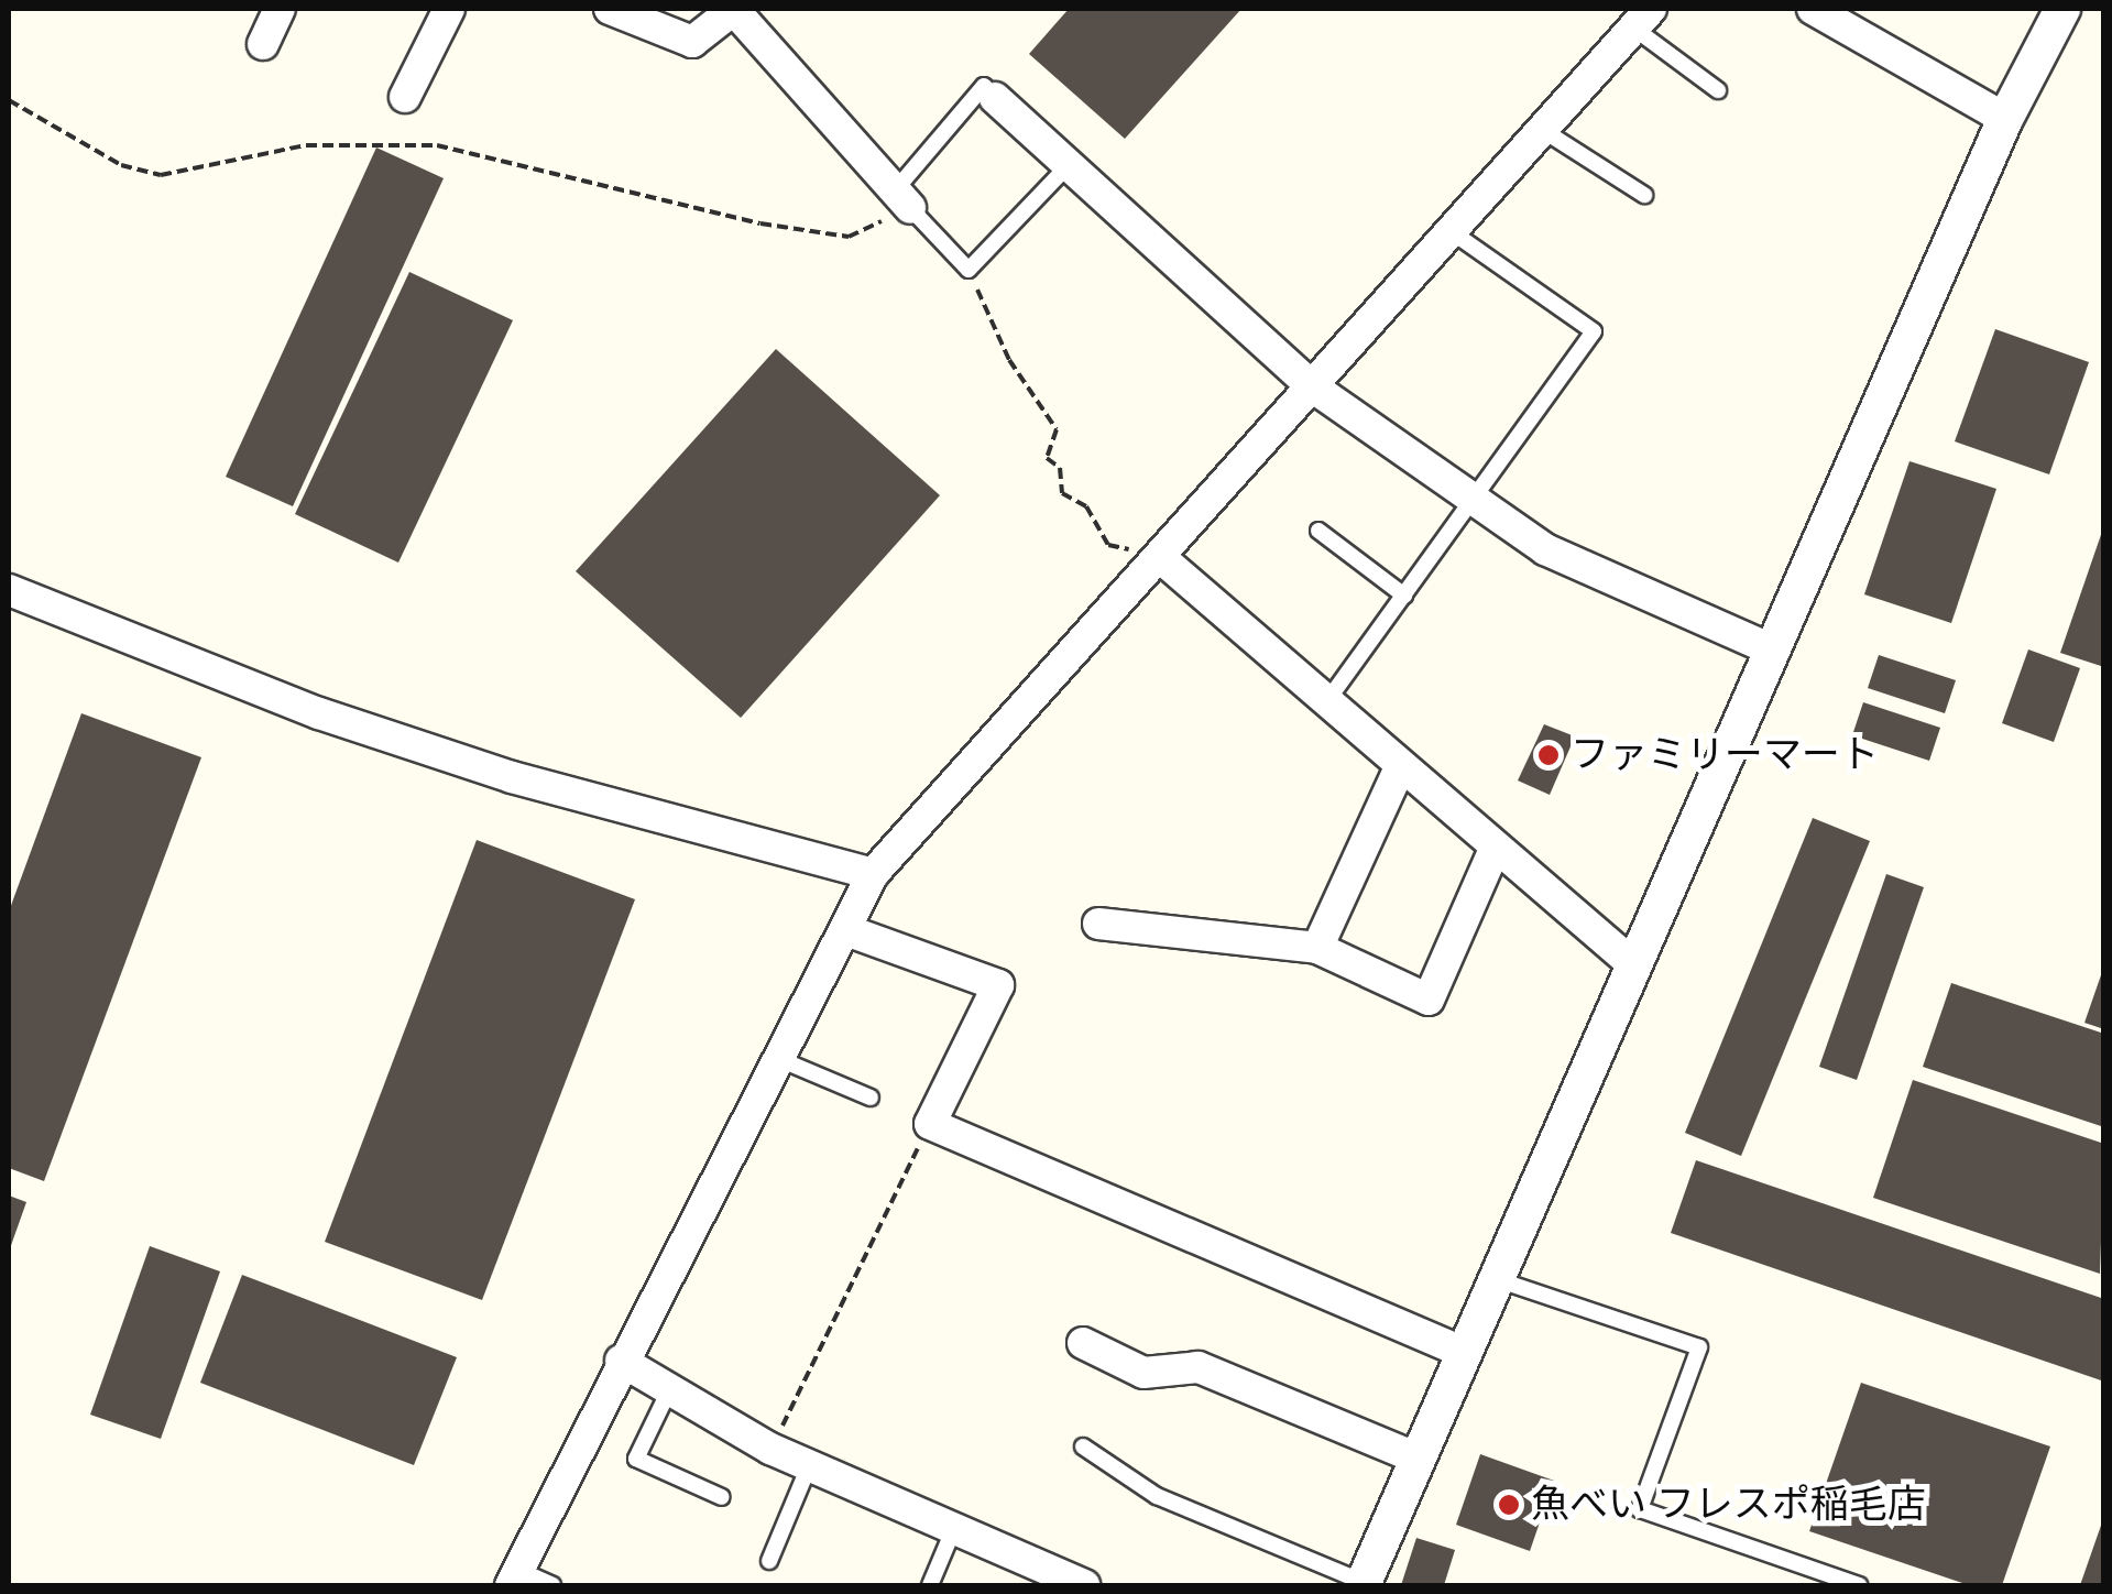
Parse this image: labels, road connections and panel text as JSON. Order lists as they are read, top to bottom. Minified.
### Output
{"places":["ファミリーマート","魚べい フレスポ稲毛店"]}
